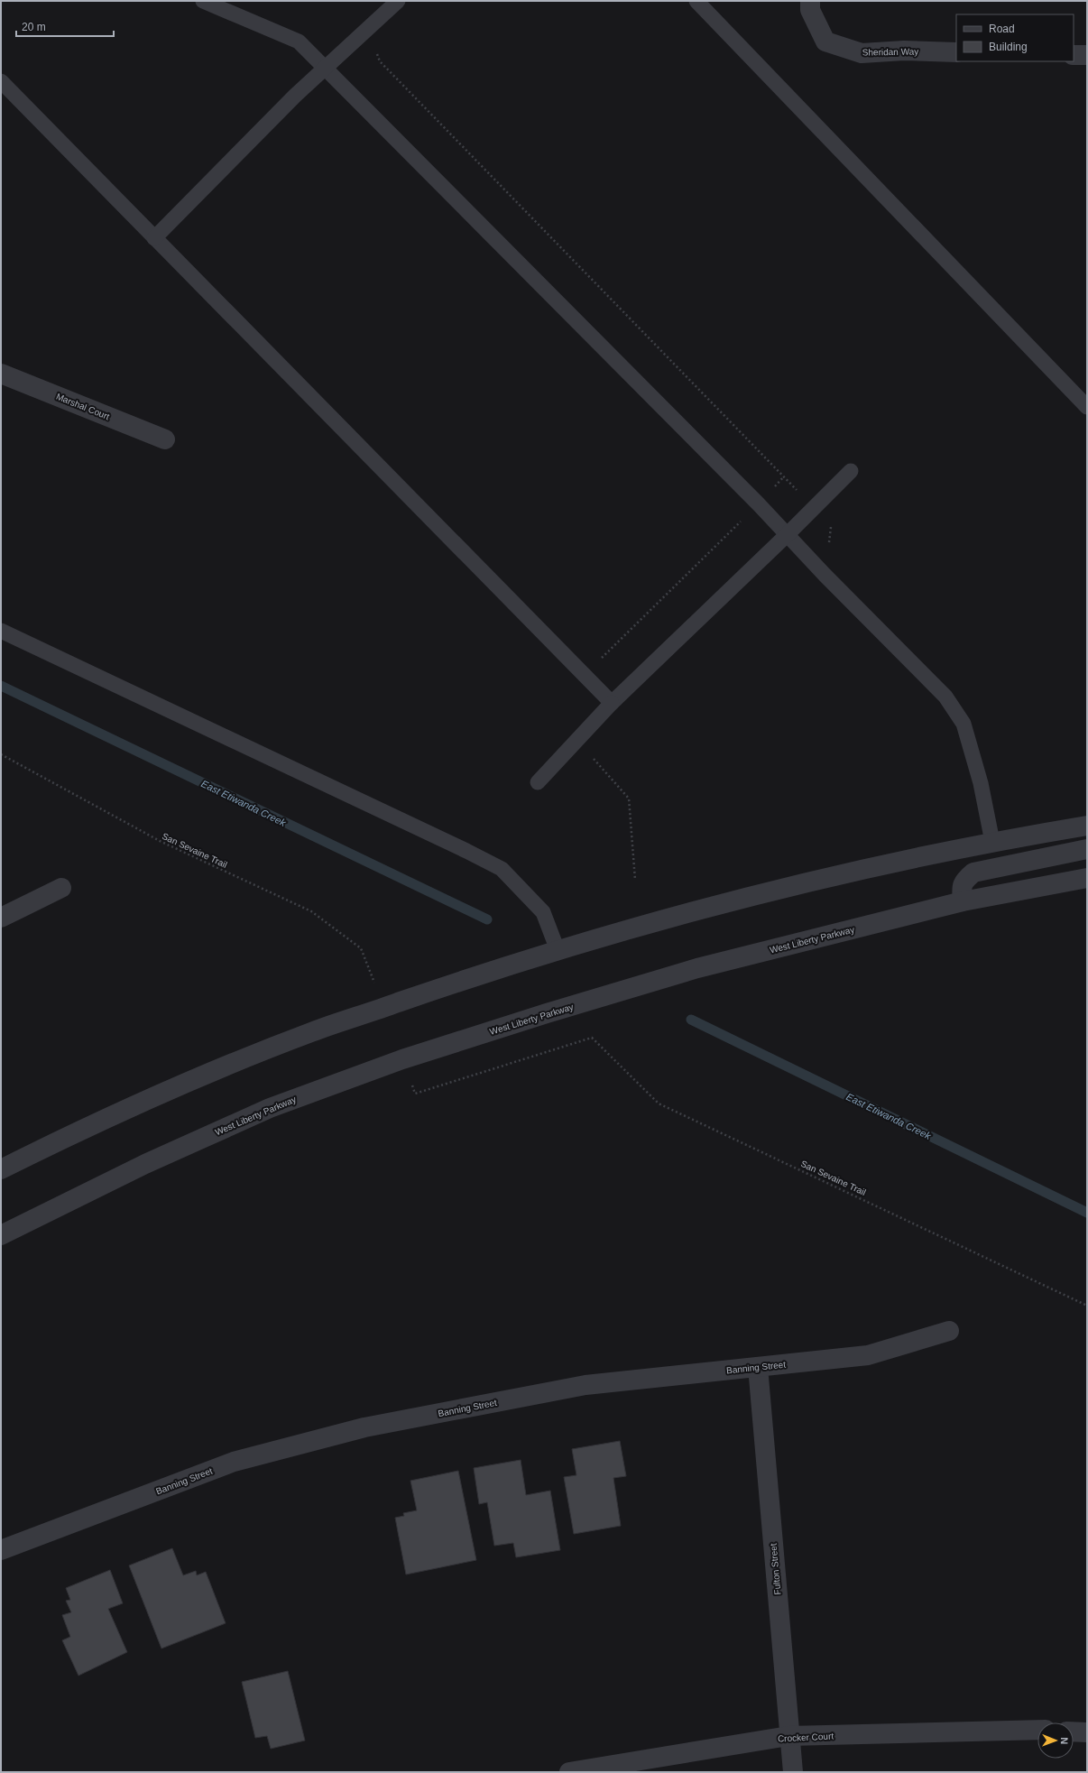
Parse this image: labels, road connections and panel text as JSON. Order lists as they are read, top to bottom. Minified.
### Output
{"streets":{"street":["Sheridan Way","Marshal Court","West Liberty Parkway","Banning Street","Fulton Street","Crocker Court"],"path":["San Sevaine Trail"]},"crossings":[["Banning Street","Fulton Street"],["Fulton Street","Crocker Court"]],"water":["East Etiwanda Creek"],"legend":["Road","Building"],"scale_bar":"20 m","north":"right"}
